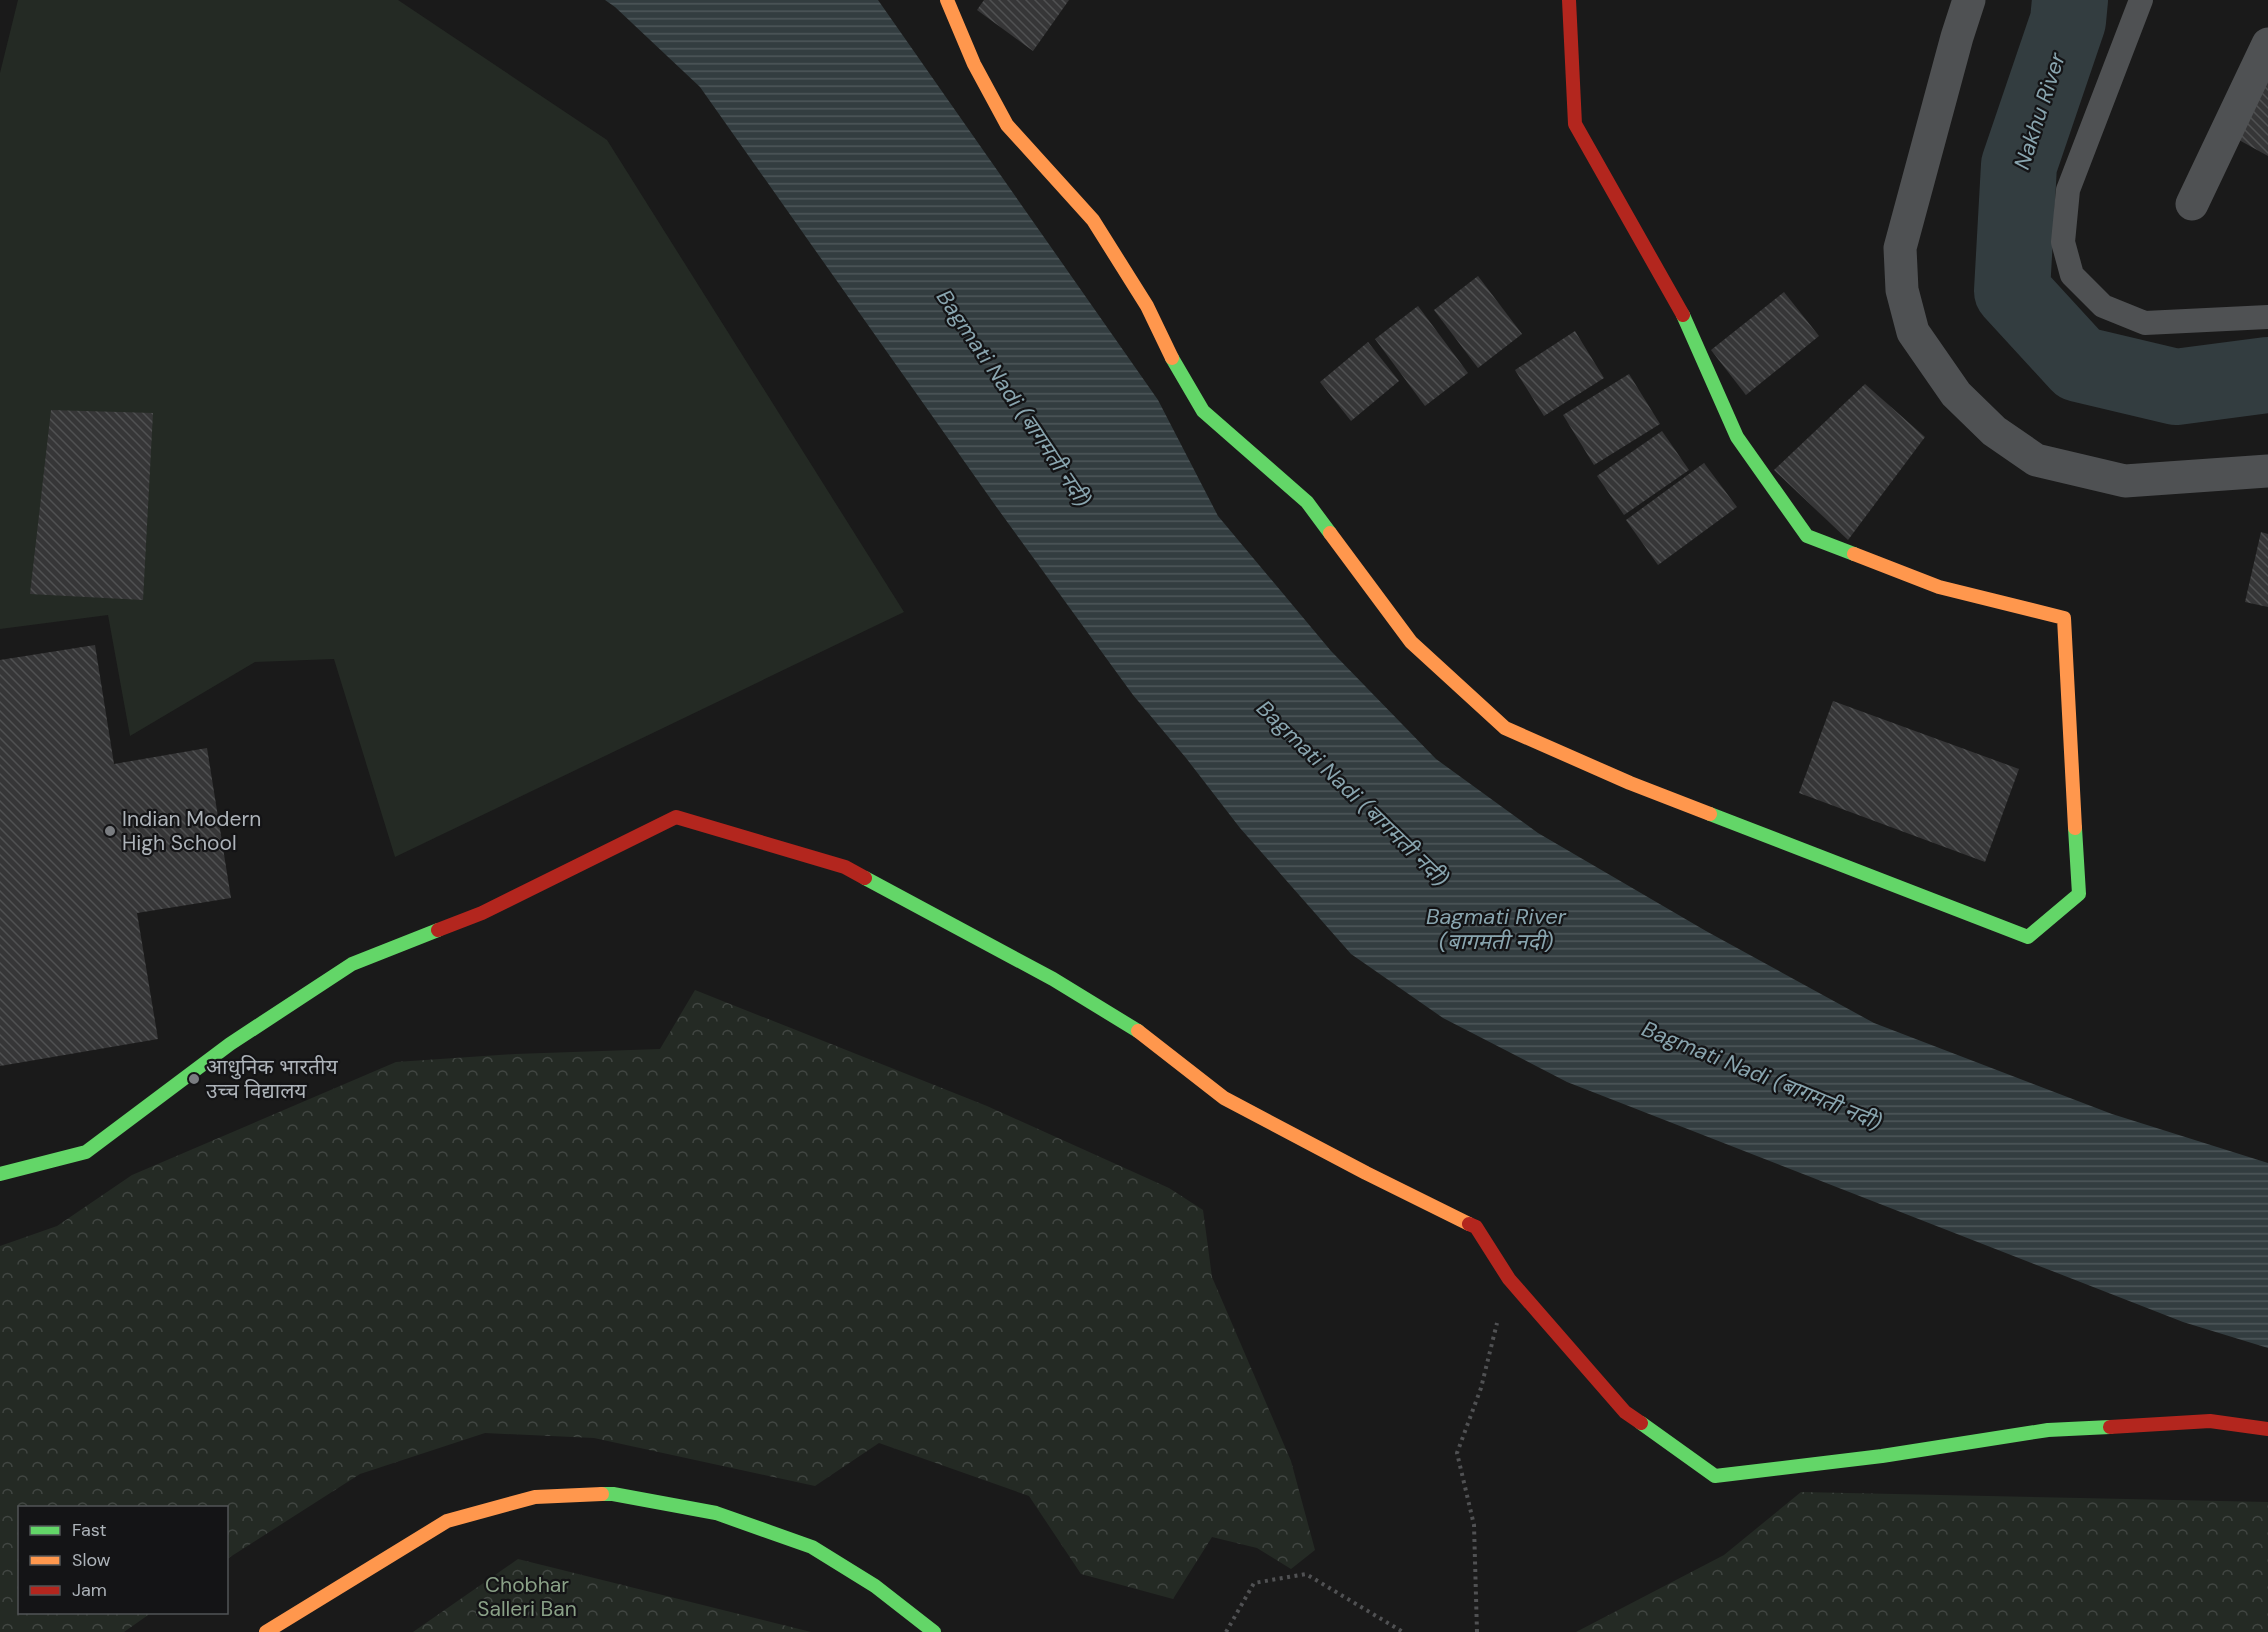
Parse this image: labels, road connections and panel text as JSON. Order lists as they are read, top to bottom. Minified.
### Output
{"water":["Nakhu River","Bagmati Nadi (बागमती नदी)","Bagmati River (बागमती नदी)"],"parks":["Chobhar Salleri Ban"],"places":["Indian Modern High School","आधुनिक भारतीय उच्च विद्यालय"],"legend":["Fast","Slow","Jam"]}
